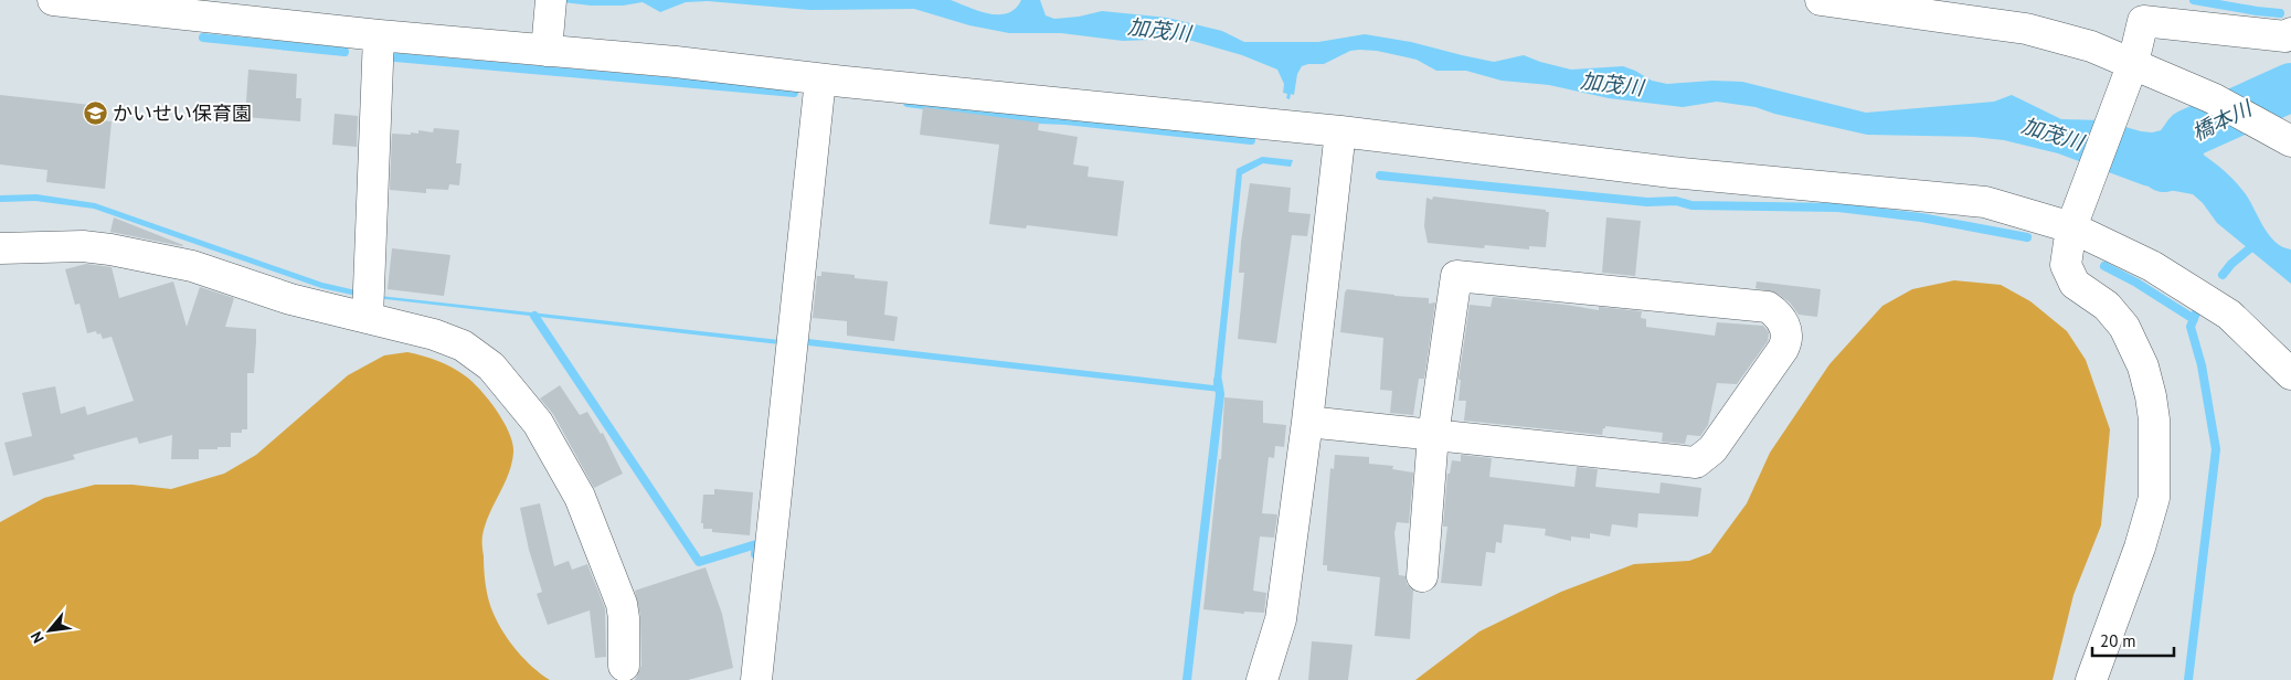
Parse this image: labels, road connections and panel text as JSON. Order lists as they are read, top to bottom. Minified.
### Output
{"water":["加茂川","橋本川"],"places":{"school or university":["かいせい保育園"]},"scale_bar":"20 m","north":"bottom left"}
